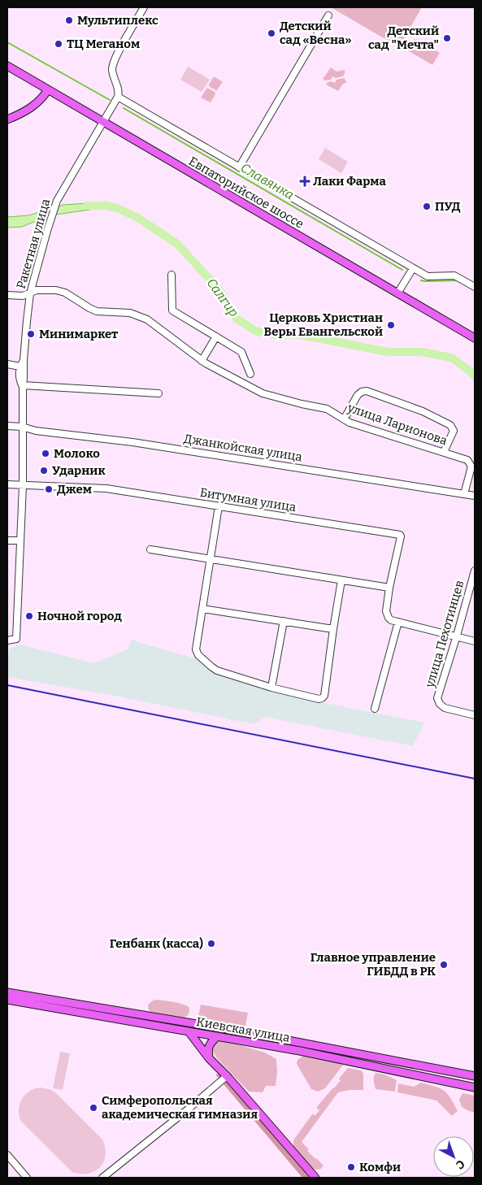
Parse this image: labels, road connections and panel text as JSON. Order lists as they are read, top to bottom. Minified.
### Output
{"streets":{"main road":["Евпаторийское шоссе","Киевская улица"],"street":["Ракетная улица","улица Ларионова","Джанкойская улица","Битумная улица","улица Пехотинцев"]},"crossings":[["Евпаторийское шоссе","Ракетная улица"],["Ракетная улица","улица Ларионова"],["Ракетная улица","Джанкойская улица"],["Ракетная улица","Битумная улица"],["улица Ларионова","Джанкойская улица"]],"water":["Славянка","Салгир"],"places":{"other":["Мультиплекс","Детский сад «Весна»","Детский сад \"Мечта\"","ТЦ Меганом","ПУД","Церковь Христиан Веры Евангельской","Минимаркет","Молоко","Ударник","Джем","Ночной город","Генбанк (касса)","Главное управление ГИБДД в РК","Симферопольская академическая гимназия","Комфи"],"health":["Лаки Фарма"]},"north":"bottom right"}
